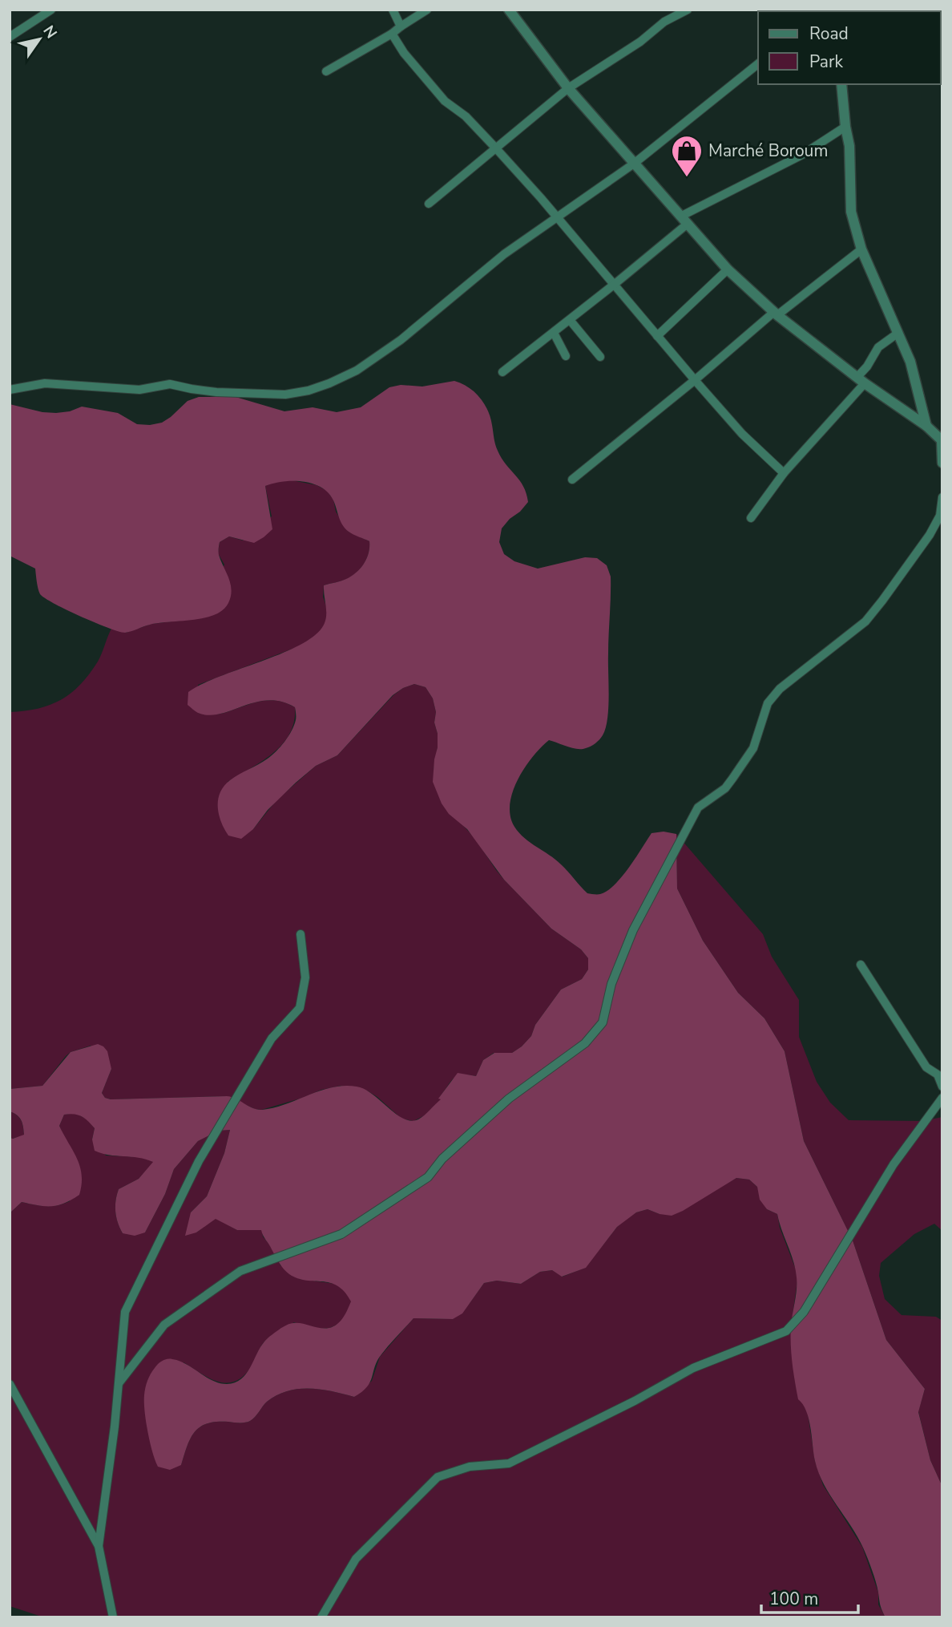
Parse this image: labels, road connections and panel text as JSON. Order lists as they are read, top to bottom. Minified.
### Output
{"places":{"shop":["Marché Boroum"]},"legend":["Road","Park"],"scale_bar":"100 m","north":"top right"}
